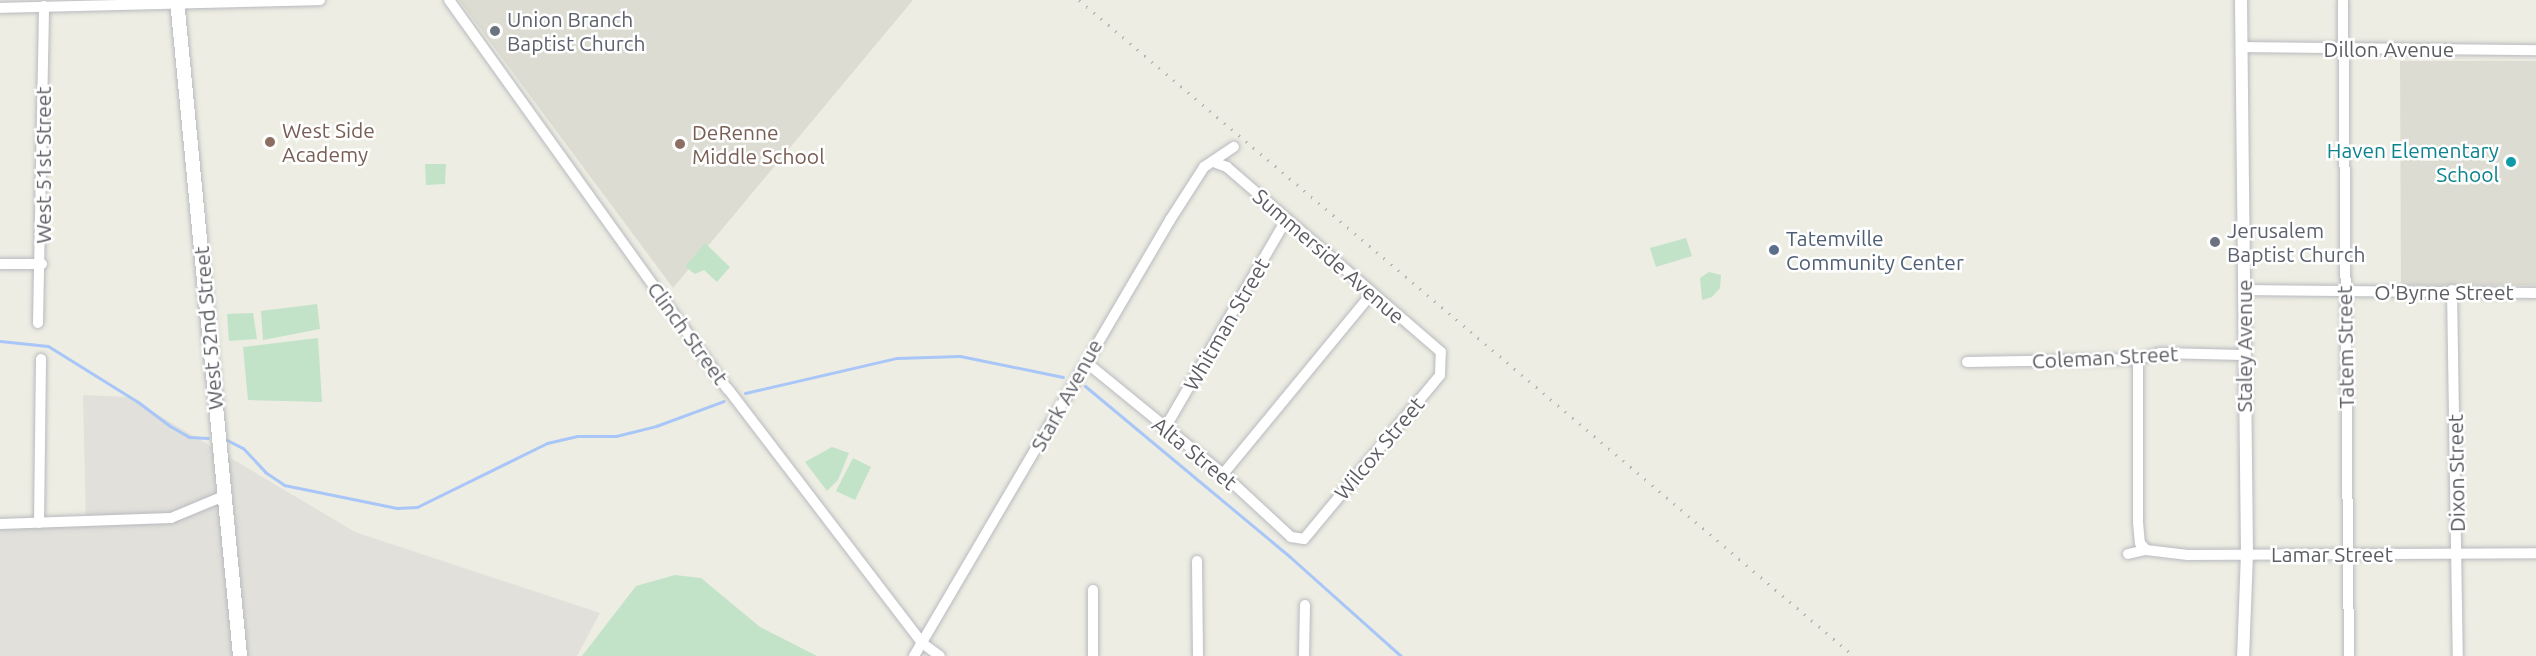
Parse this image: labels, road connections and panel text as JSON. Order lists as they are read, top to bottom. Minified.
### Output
{"streets":{"main road":["West 52nd Street"],"street":["Dillon Avenue","West 51st Street","Summerside Avenue","O'Byrne Street","Whitman Street","Clinch Street","Staley Avenue","Tatem Street","Coleman Street","Stark Avenue","Wilcox Street","Alta Street","Dixon Street","Lamar Street"]},"crossings":[["Dillon Avenue","Staley Avenue"],["Dillon Avenue","Tatem Street"],["Summerside Avenue","Whitman Street"],["Summerside Avenue","Stark Avenue"],["Summerside Avenue","Wilcox Street"],["O'Byrne Street","Staley Avenue"],["O'Byrne Street","Tatem Street"],["O'Byrne Street","Dixon Street"],["Whitman Street","Alta Street"],["Clinch Street","Stark Avenue"],["Staley Avenue","Coleman Street"],["Staley Avenue","Lamar Street"],["Tatem Street","Lamar Street"],["Stark Avenue","Alta Street"],["Wilcox Street","Alta Street"],["Dixon Street","Lamar Street"]],"places":["Union Branch Baptist Church","West Side Academy","DeRenne Middle School","Haven Elementary School","Jerusalem Baptist Church","Tatemville Community Center"]}
